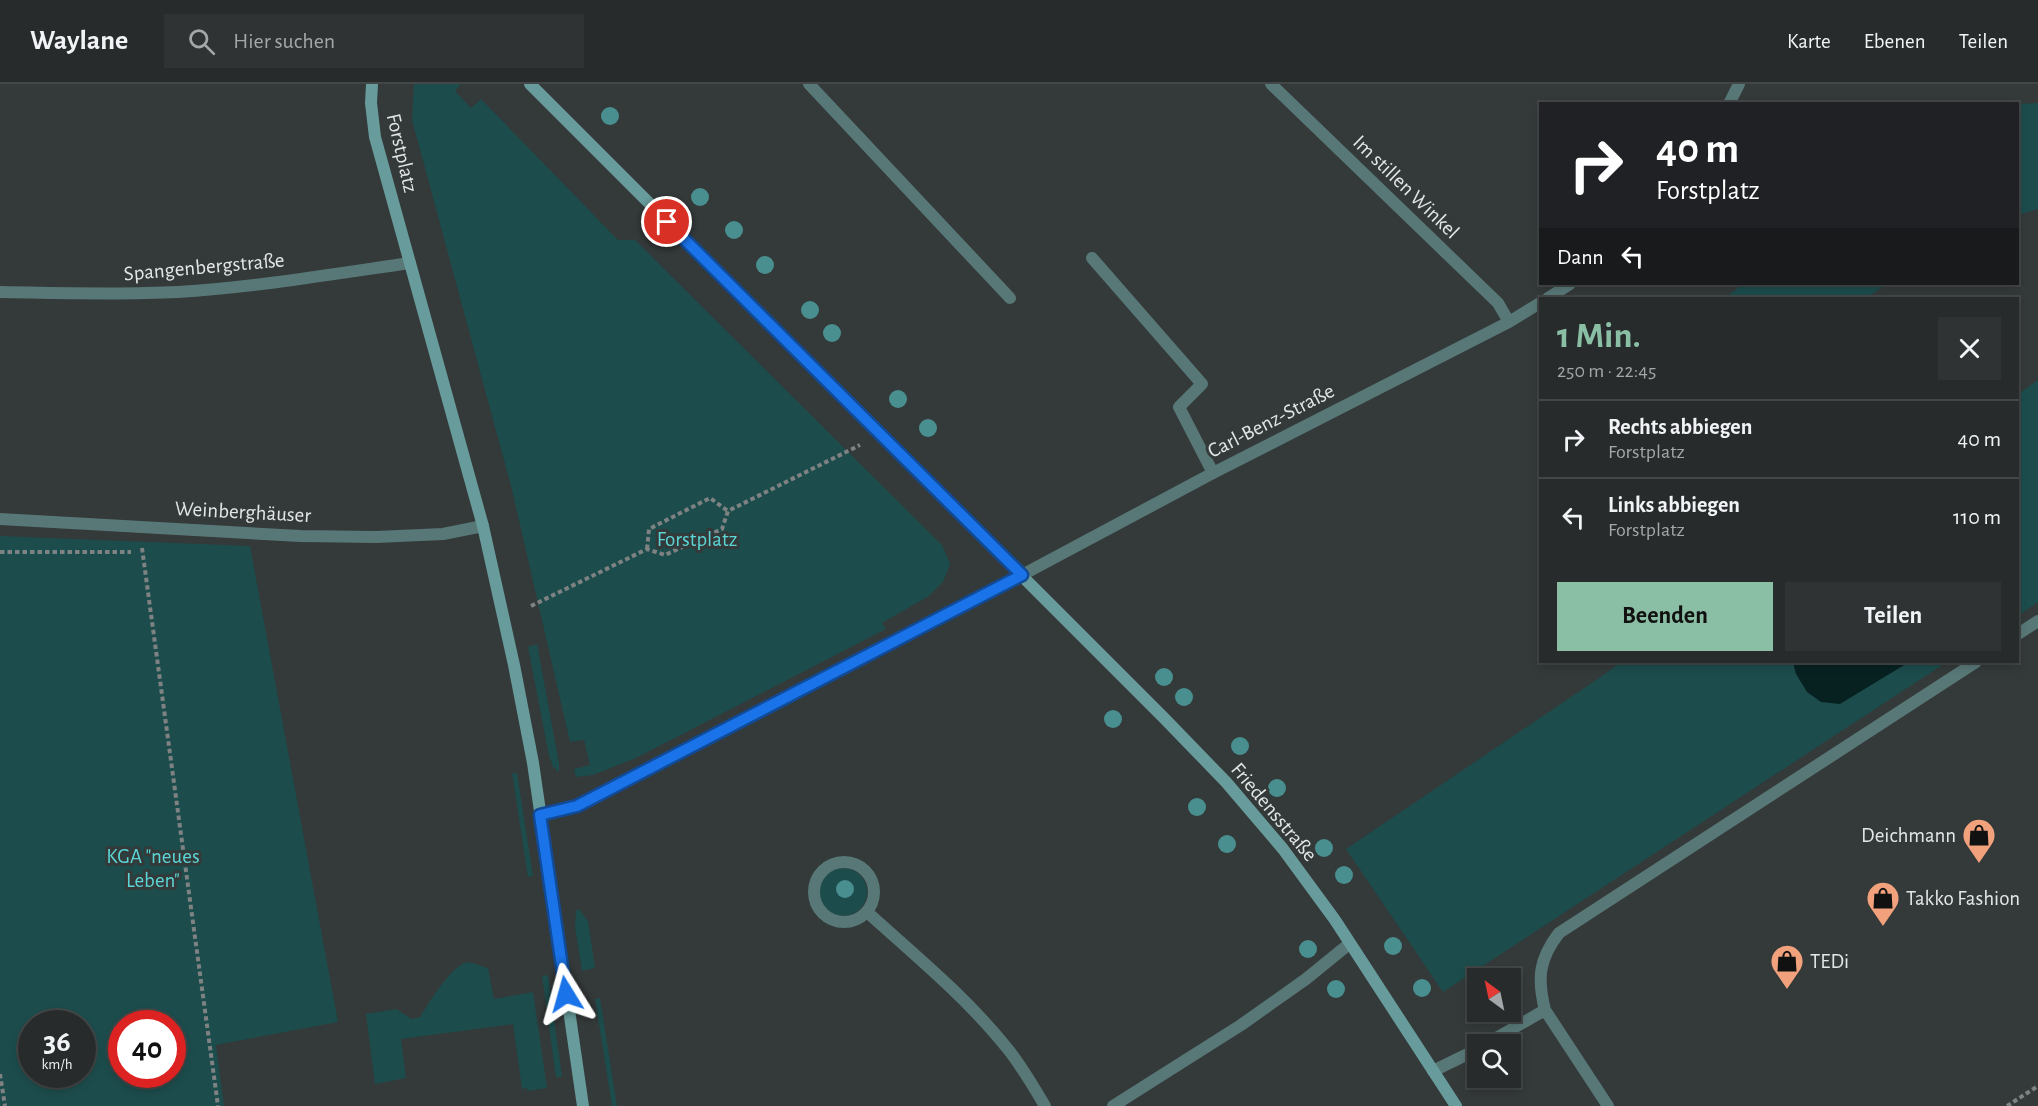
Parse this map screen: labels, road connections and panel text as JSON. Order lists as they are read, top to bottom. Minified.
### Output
{"streets":{"street":["Forstplatz","Im stillen Winkel","Spangenbergstraße","Carl-Benz-Straße","Weinberghäuser","Friedensstraße"]},"crossings":[["Forstplatz","Spangenbergstraße"],["Forstplatz","Weinberghäuser"],["Im stillen Winkel","Carl-Benz-Straße"],["Carl-Benz-Straße","Friedensstraße"]],"parks":["Forstplatz","KGA \"neues Leben\""],"places":{"shop":["Deichmann","Takko Fashion","TEDi"]},"north":"top left","page":{"header":"Waylane","search":"Hier suchen","nav":["Karte","Ebenen","Teilen"],"turn":["40 m","Forstplatz"],"then":"Dann","heading":["1 Min.","250 m · 22:45"],"list":[{"name":"Rechts abbiegen","note":"Forstplatz","value":"40 m"},{"name":"Links abbiegen","note":"Forstplatz","value":"110 m"}],"buttons":["Beenden","Teilen"],"speed":"36 km/h","limit":"40"}}
